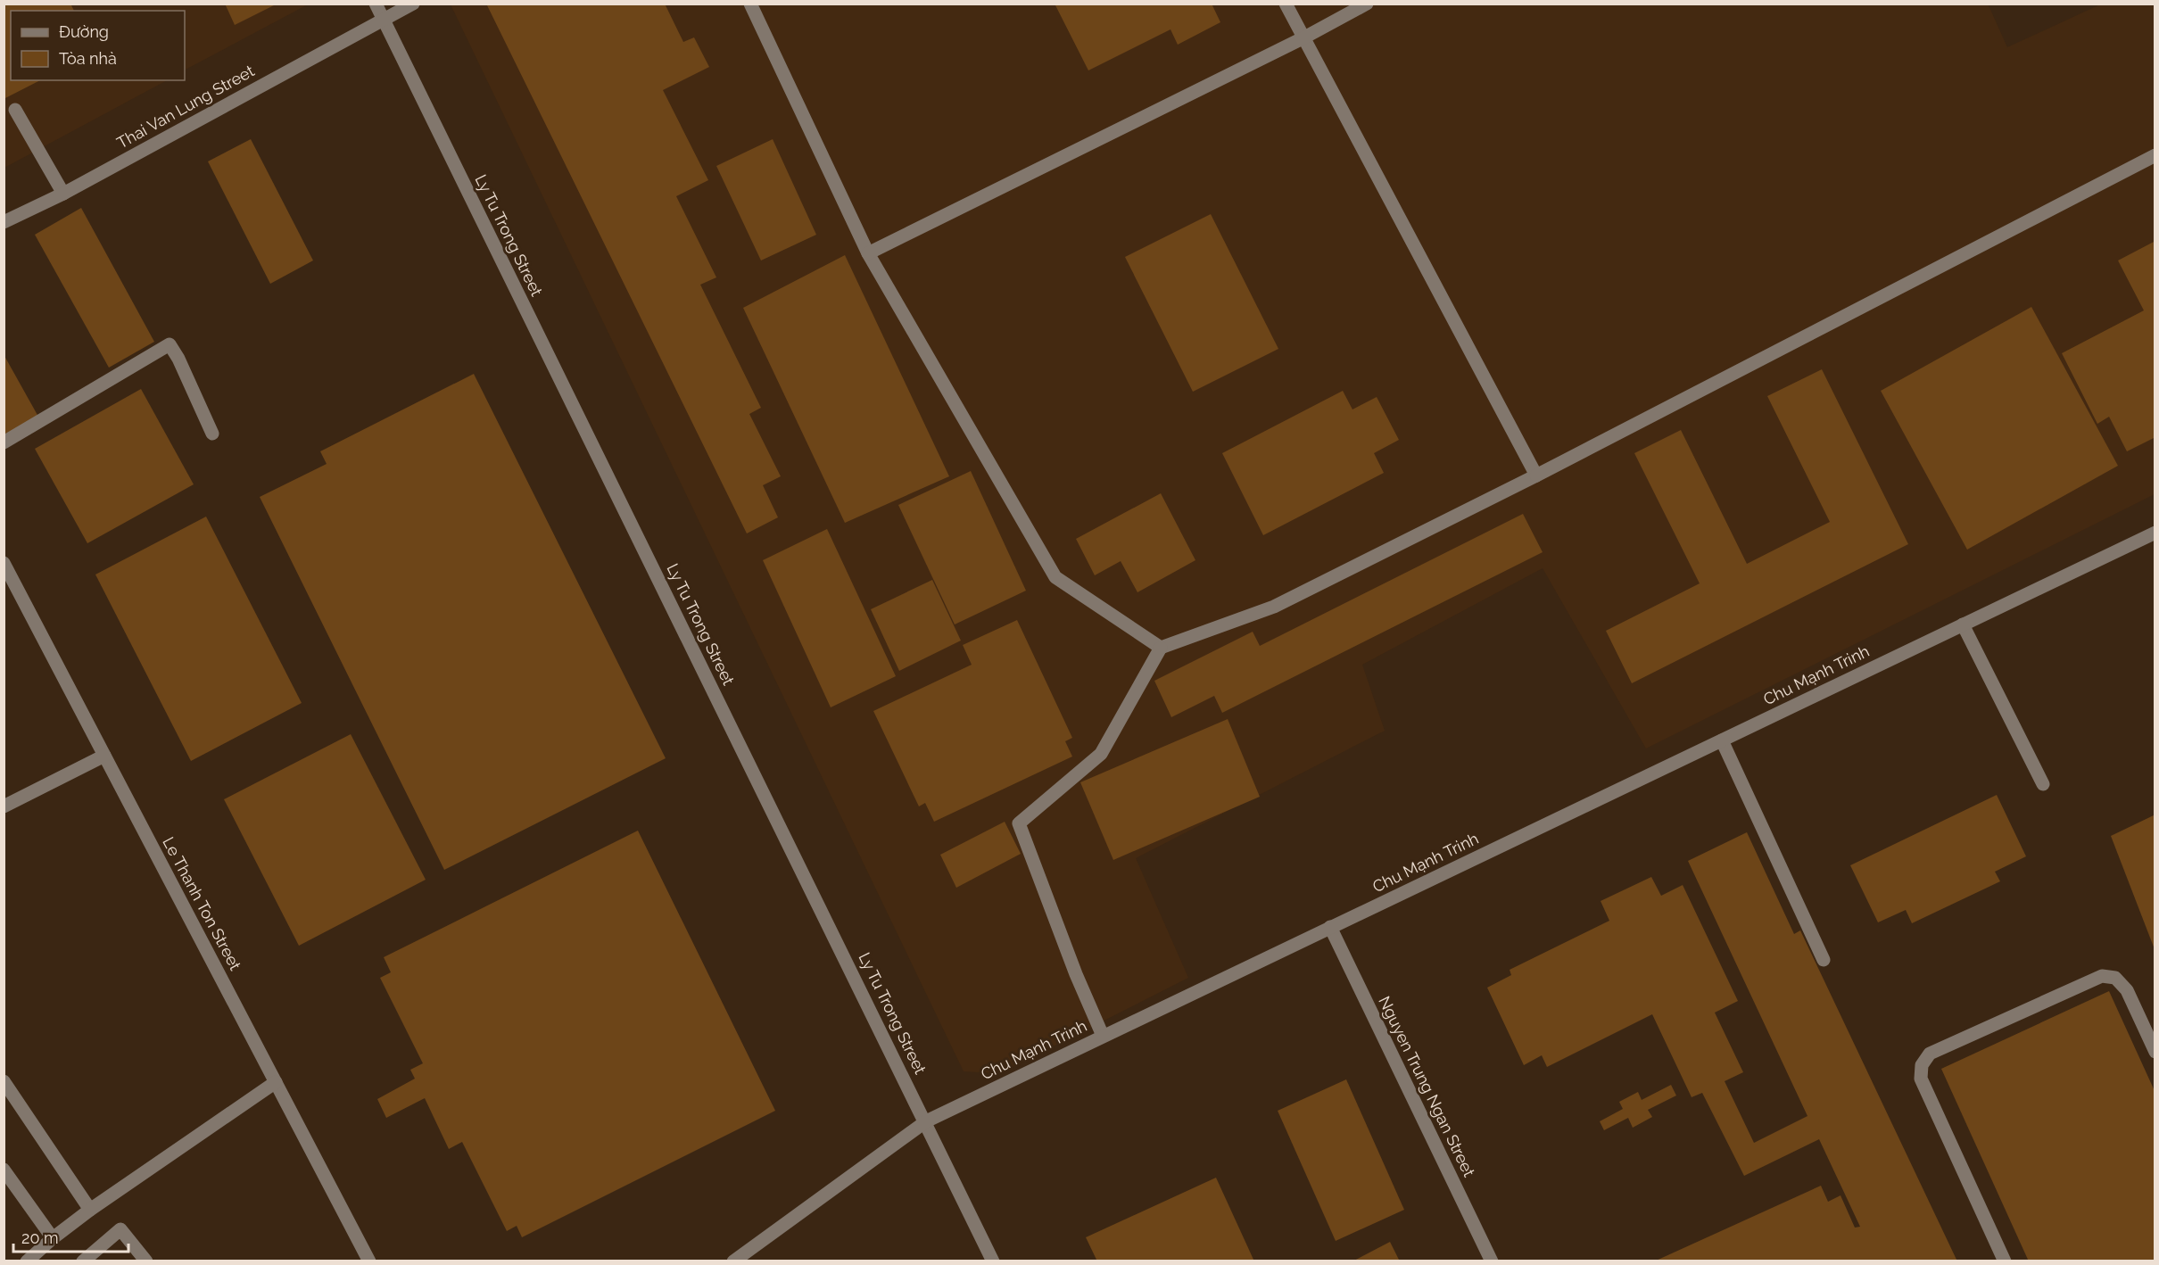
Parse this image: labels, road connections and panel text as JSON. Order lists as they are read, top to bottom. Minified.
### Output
{"streets":{"street":["Thai Van Lung Street","Ly Tu Trong Street","Chu Mạnh Trinh","Le Thanh Ton Street","Nguyen Trung Ngan Street"]},"crossings":[["Thai Van Lung Street","Ly Tu Trong Street"],["Ly Tu Trong Street","Chu Mạnh Trinh"],["Chu Mạnh Trinh","Nguyen Trung Ngan Street"]],"legend":["Đường","Tòa nhà"],"scale_bar":"20 m"}
